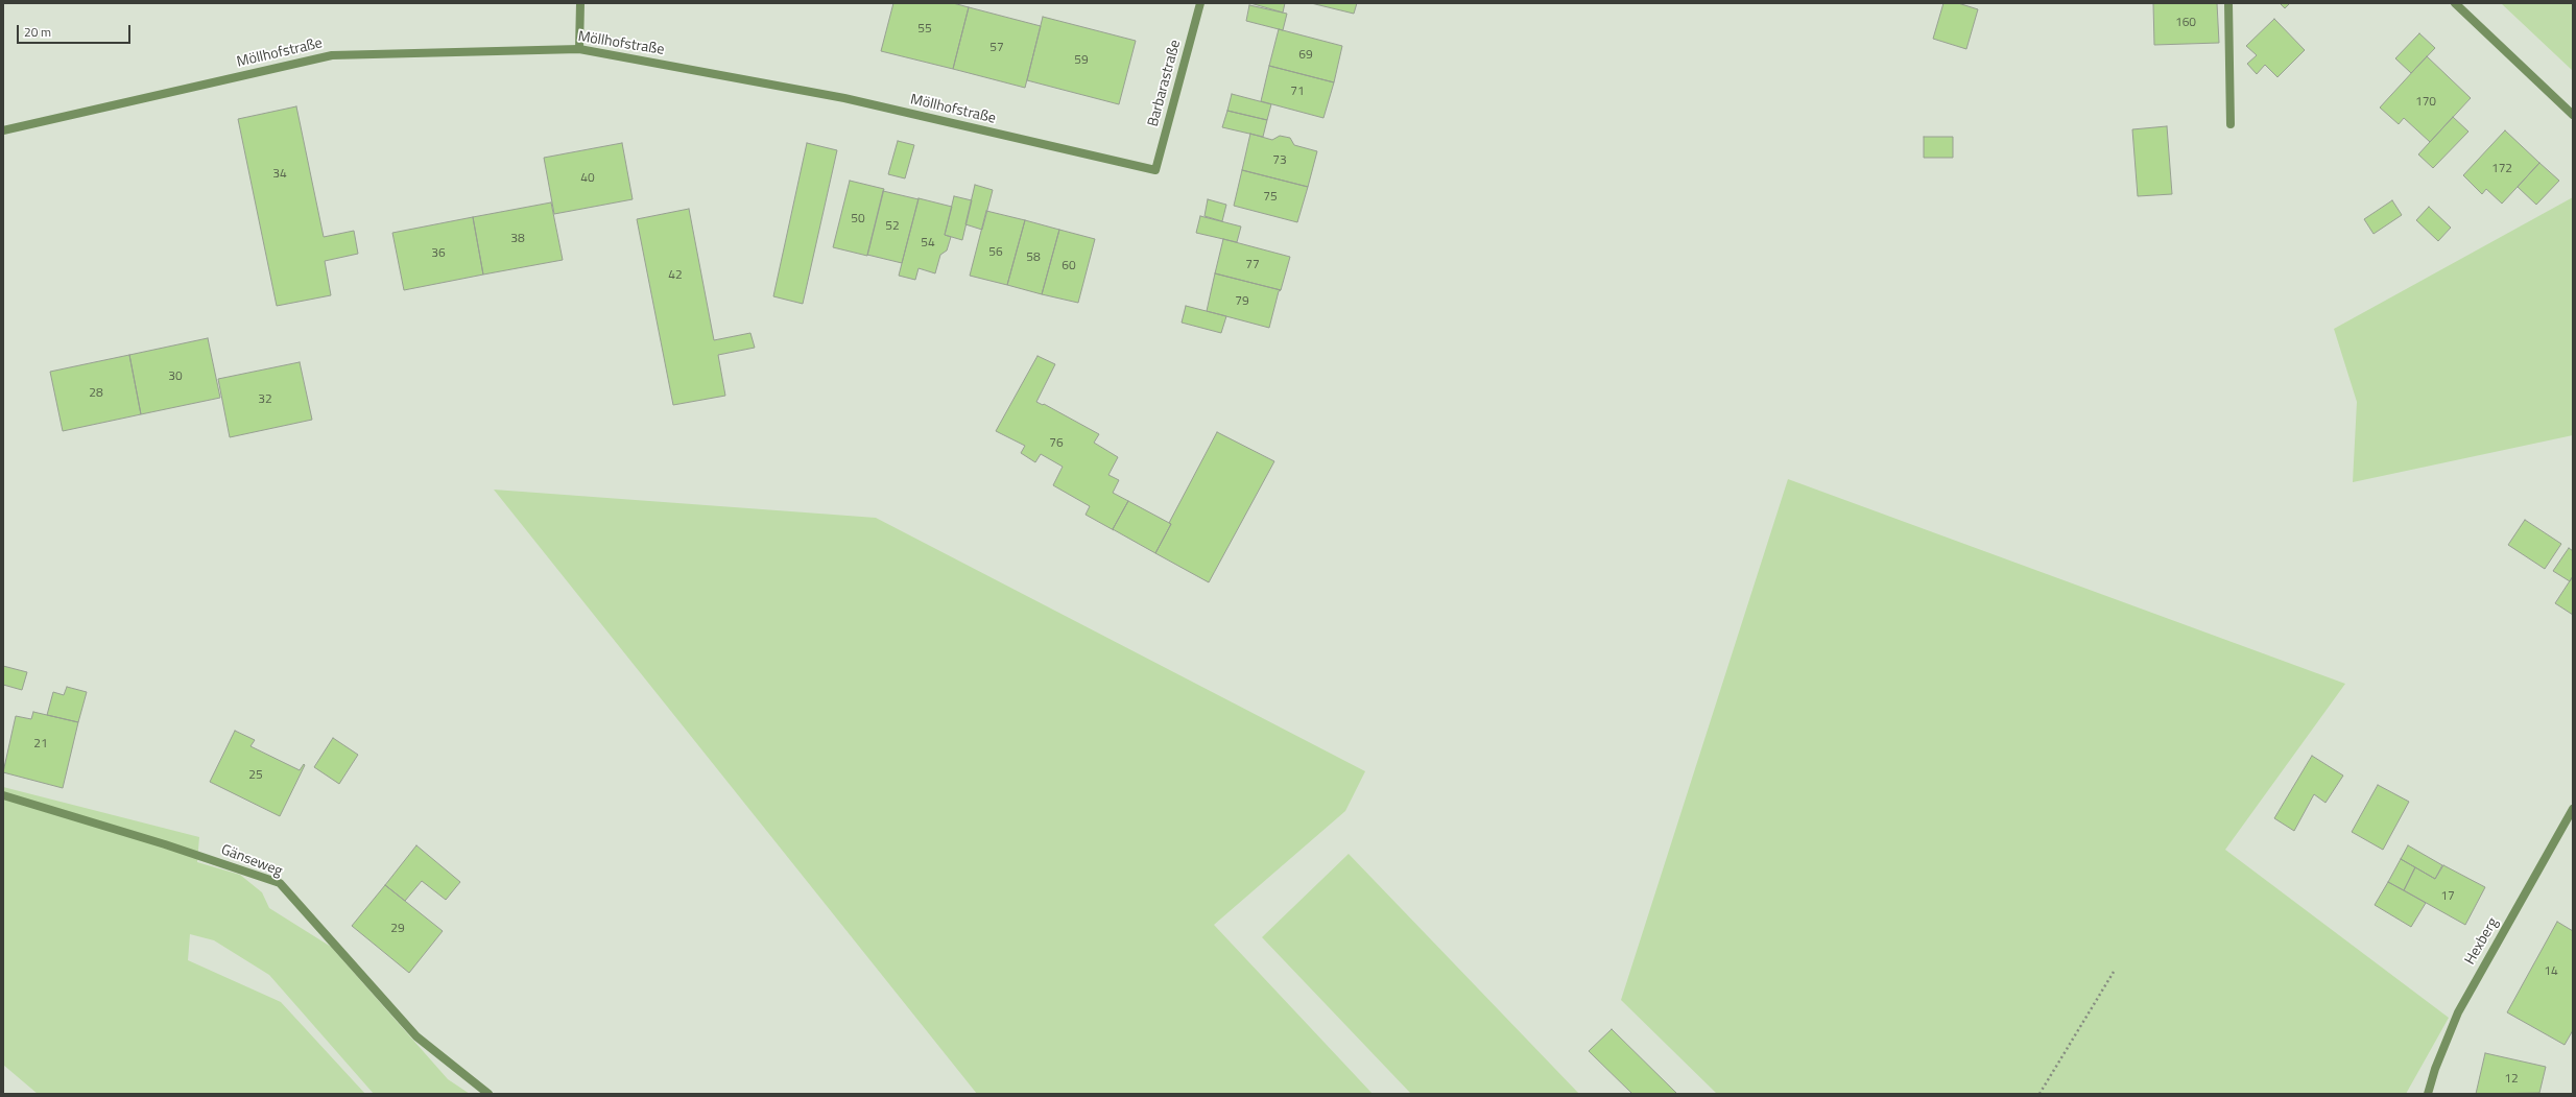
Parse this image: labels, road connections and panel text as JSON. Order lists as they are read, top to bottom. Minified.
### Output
{"streets":{"street":["Möllhofstraße","Barbarastraße","Gänseweg","Hexberg"]},"crossings":[["Möllhofstraße","Barbarastraße"]],"house_numbers":["160","55","57","69","59","71","170","73","172","34","40","75","50","52","38","54","56","36","58","77","60","42","79","30","28","32","76","21","25","17","29","14","12"],"scale_bar":"20 m"}
